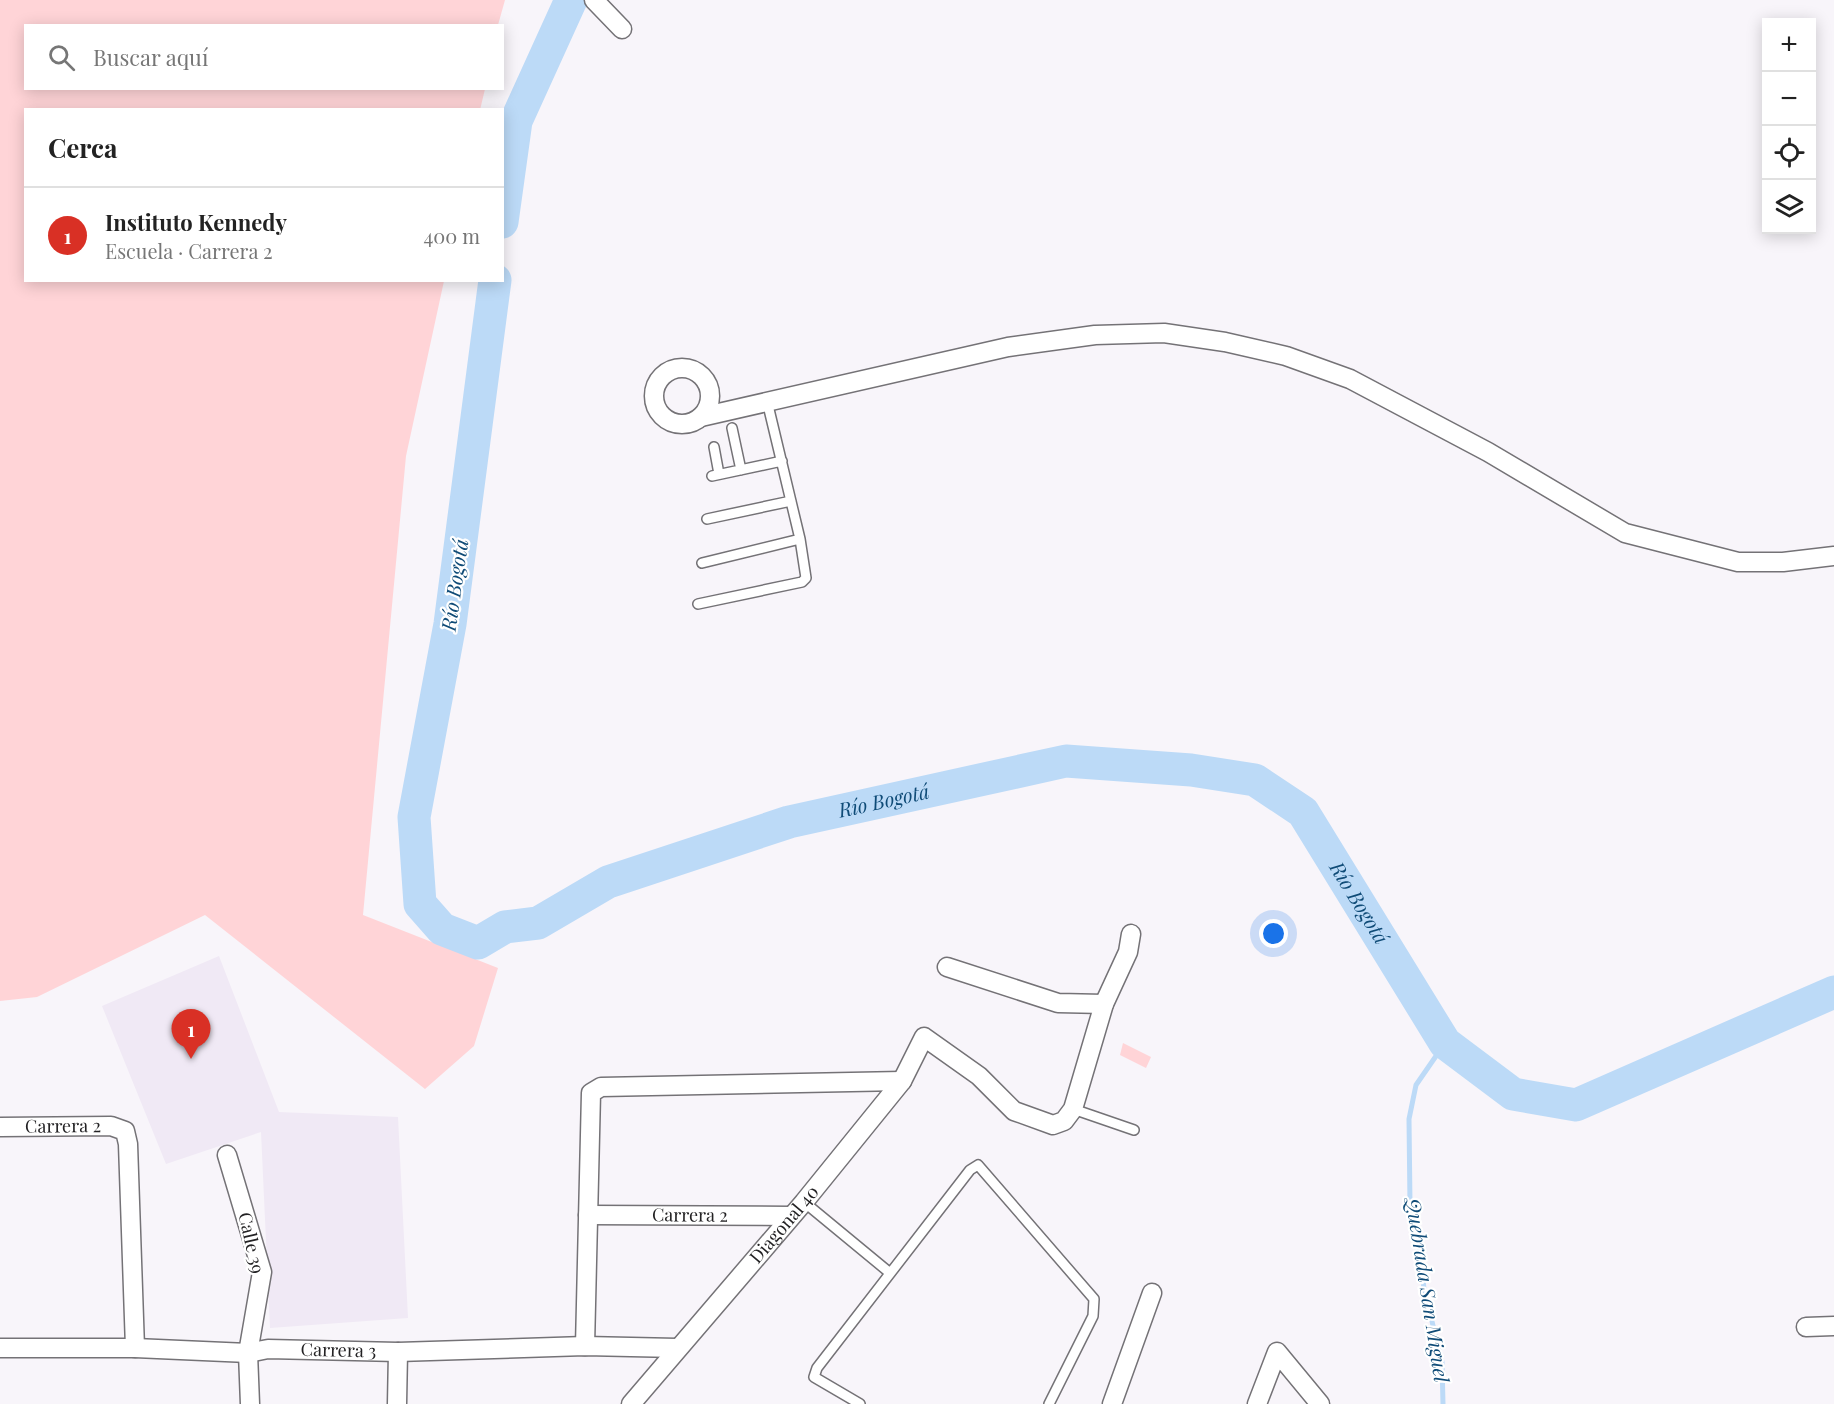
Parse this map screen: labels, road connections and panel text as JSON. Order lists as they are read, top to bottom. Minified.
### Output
{"streets":{"street":["Carrera 2","Diagonal 40","Calle 39","Carrera 3"]},"crossings":[["Carrera 2","Diagonal 40"],["Carrera 2","Carrera 3"],["Diagonal 40","Carrera 3"],["Calle 39","Carrera 3"]],"water":["Río Bogotá","Quebrada San Miguel"],"page":{"map_buttons":["+","−"],"search":"Buscar aquí","heading":"Cerca","list":[{"mark":"1","name":"Instituto Kennedy","note":"Escuela · Carrera 2","value":"400 m"}],"pins":"1"}}
